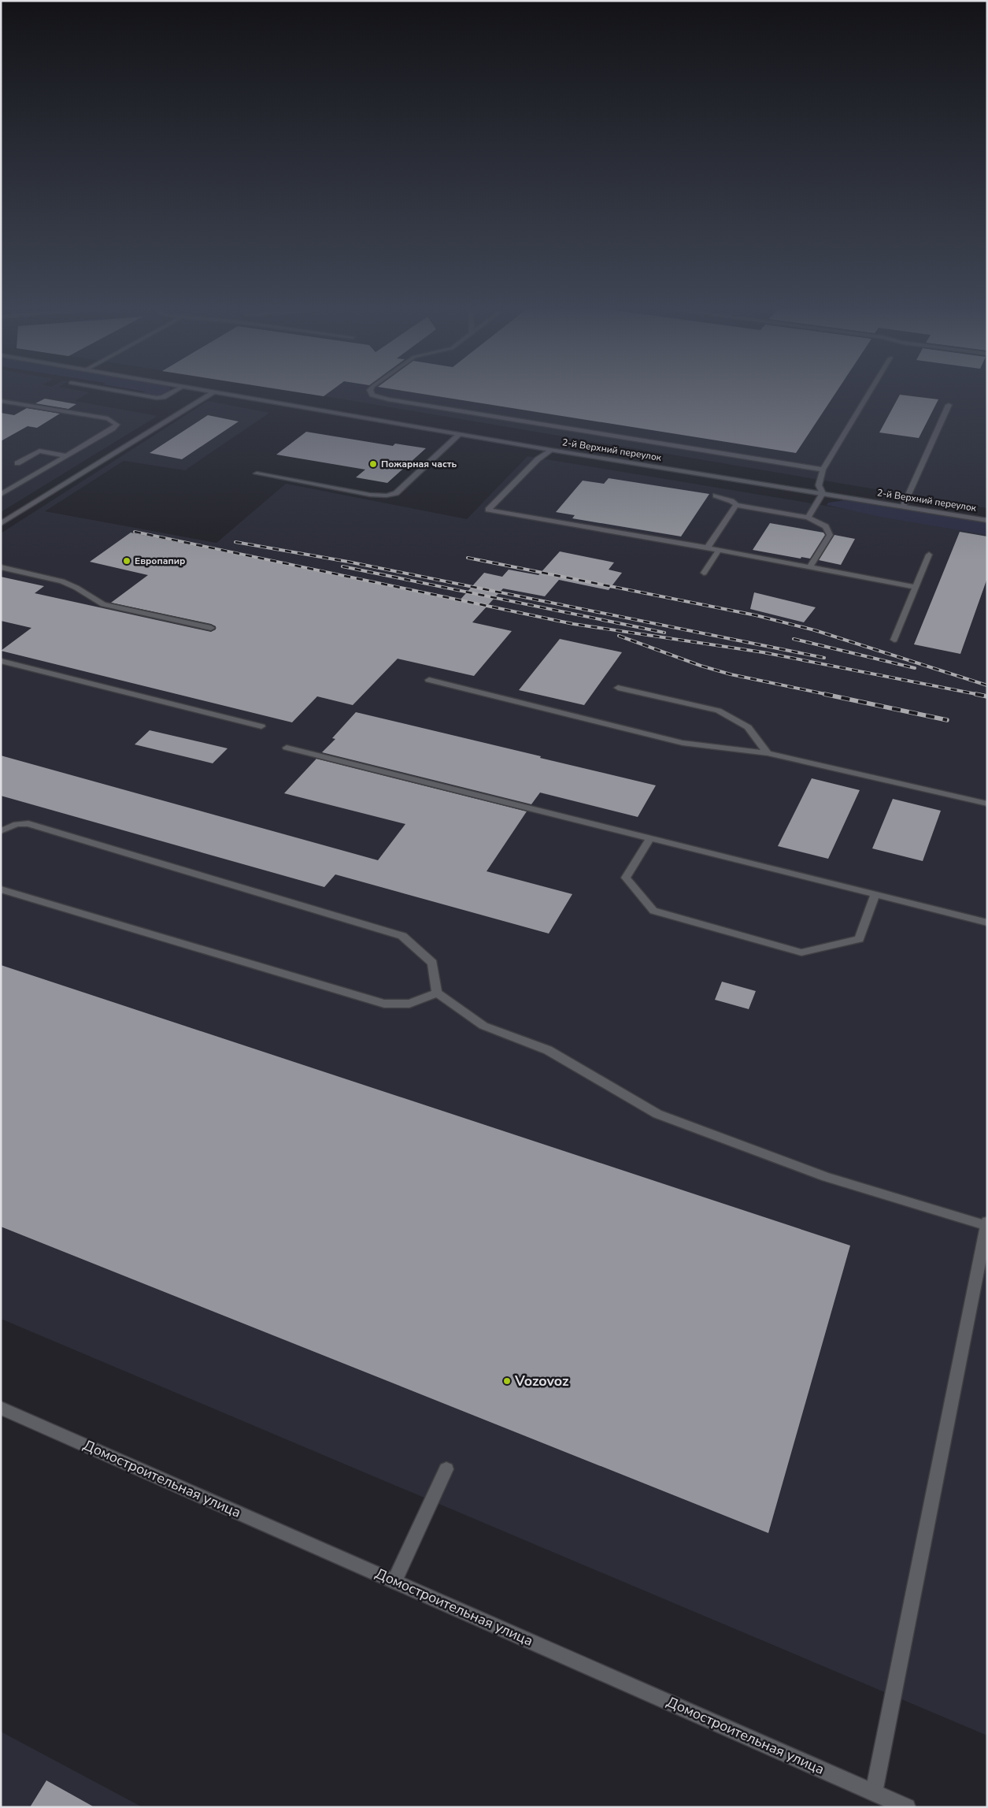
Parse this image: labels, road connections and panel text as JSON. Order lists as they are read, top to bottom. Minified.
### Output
{"streets":{"street":["2-й Верхний переулок","Домостроительная улица"]},"places":["Пожарная часть","Европапир","Vozovoz"]}
